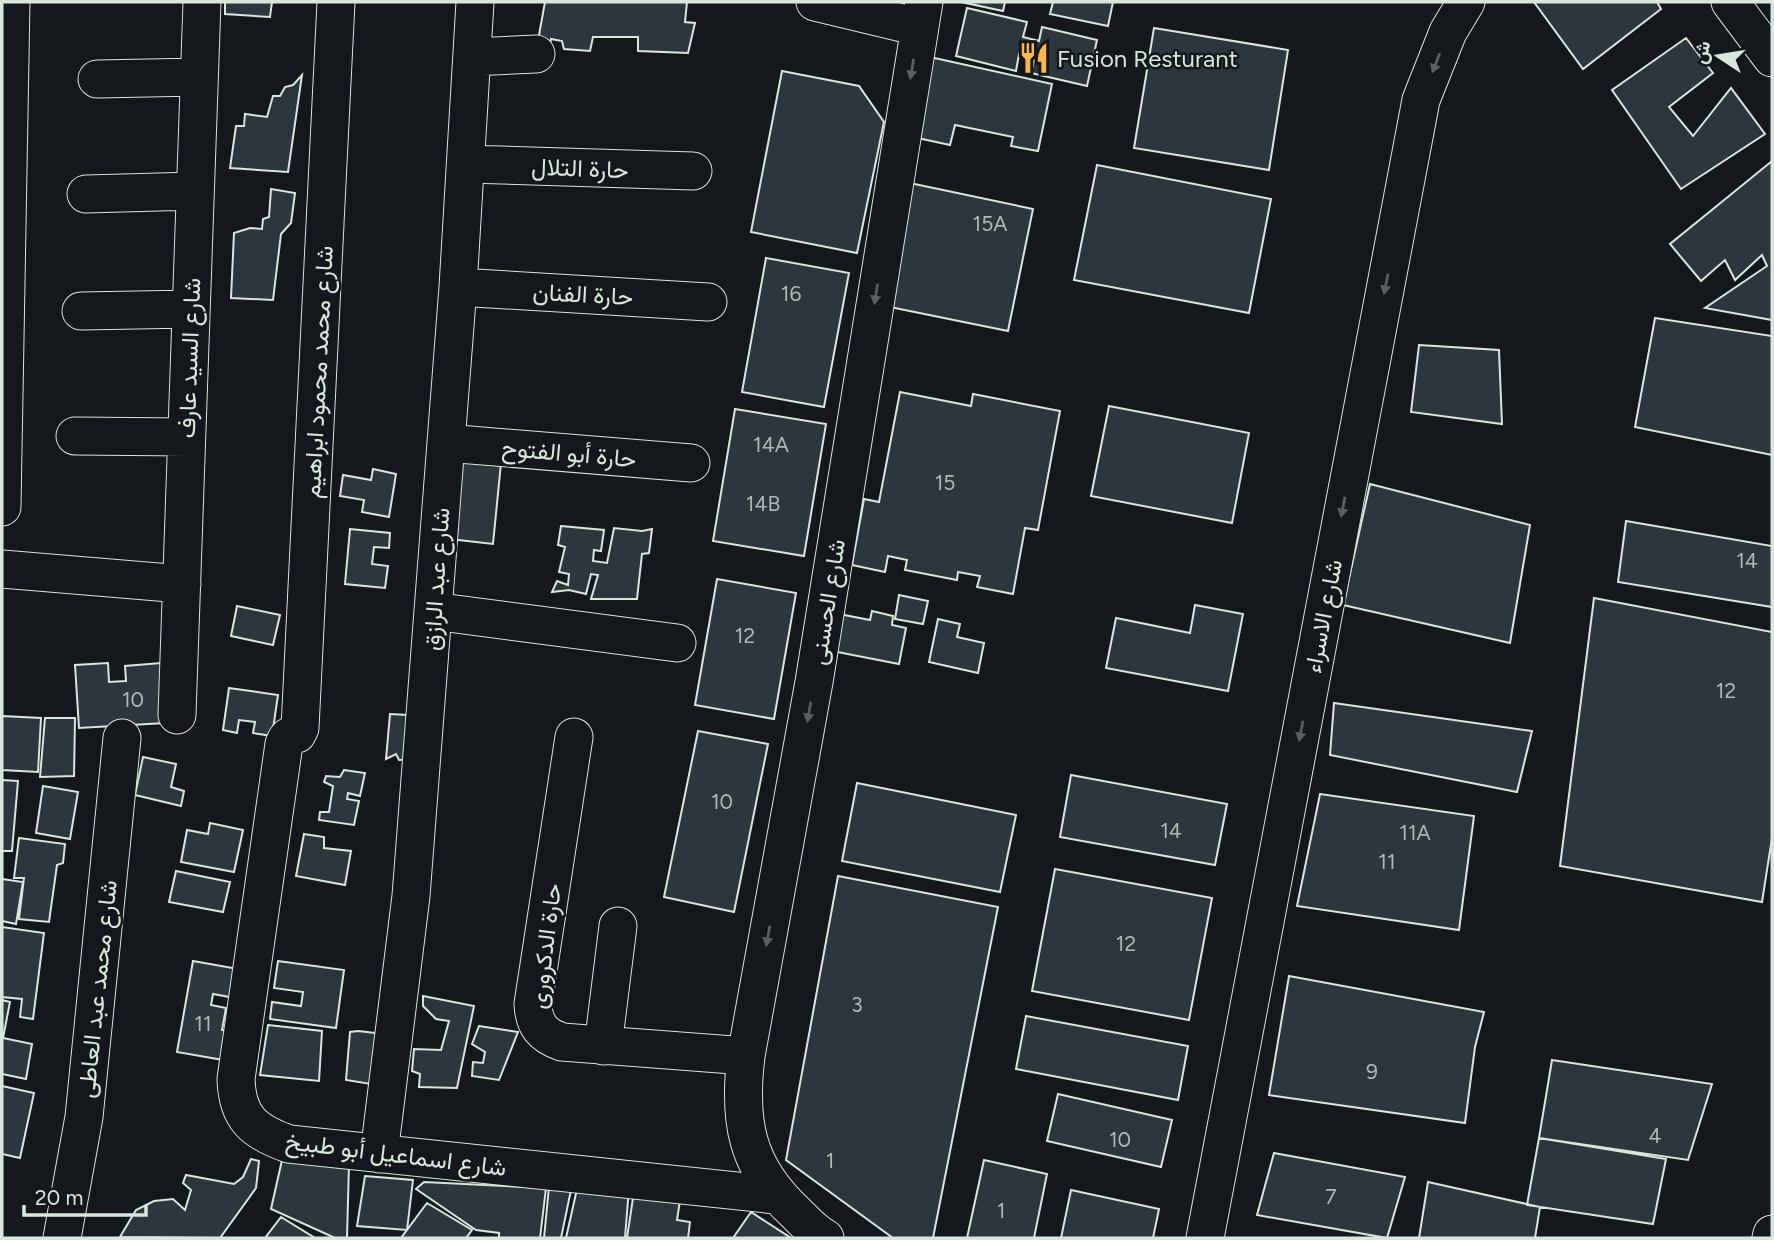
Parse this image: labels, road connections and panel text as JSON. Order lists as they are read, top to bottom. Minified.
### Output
{"streets":{"street":["حارة التلال","حارة الفنان","شارع السيد عارف","شارع محمد محمود ابراهيم","حارة أبو الفتوح","شارع عبد الرازق","شارع الحسنى","شارع الاسراء","حارة الدكرورى","شارع محمد عبد العاطى","شارع اسماعيل أبو طبيخ"]},"crossings":[["حارة التلال","شارع عبد الرازق"],["حارة الفنان","شارع عبد الرازق"],["شارع محمد محمود ابراهيم","شارع اسماعيل أبو طبيخ"],["حارة أبو الفتوح","شارع عبد الرازق"],["شارع عبد الرازق","شارع اسماعيل أبو طبيخ"],["شارع الحسنى","حارة الدكرورى"],["شارع الحسنى","شارع اسماعيل أبو طبيخ"]],"one_way":["شارع الحسنى","شارع الاسراء"],"places":{"restaurant":["Fusion Resturant"]},"house_numbers":["15A","16","14A","15","14B","14","12","12","10","10","14","11A","11","12","3","11","9","4","10","1","7","1"],"scale_bar":"20 m","north":"left"}
